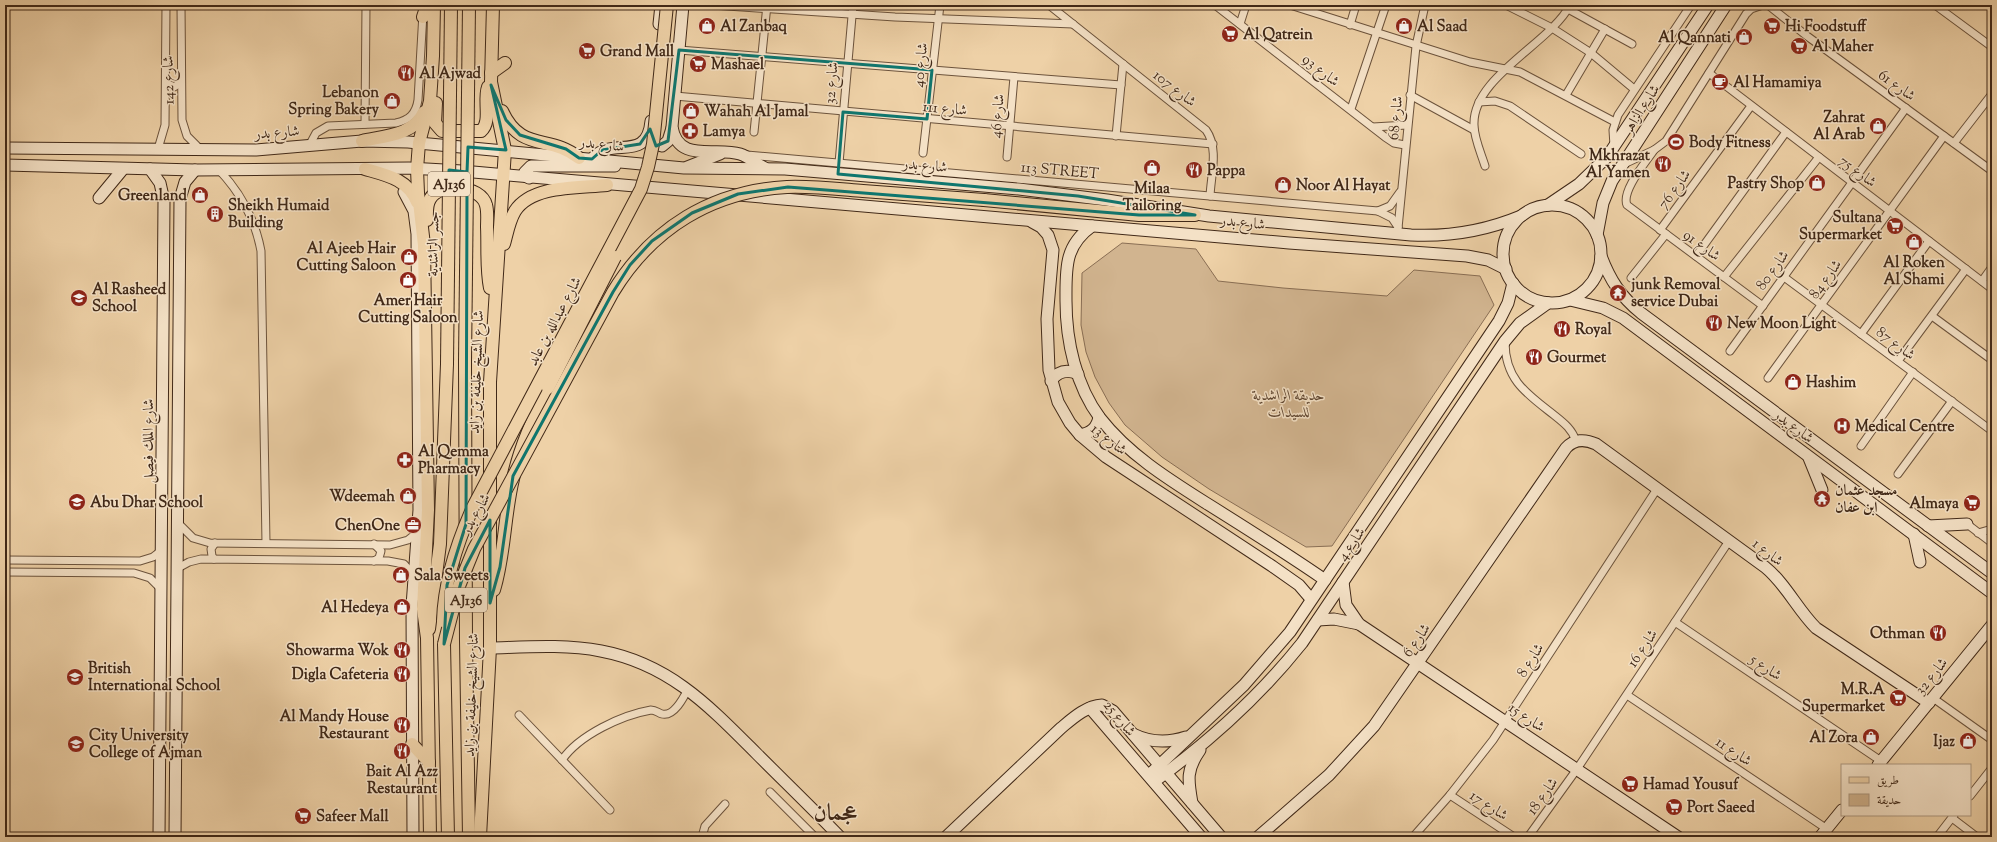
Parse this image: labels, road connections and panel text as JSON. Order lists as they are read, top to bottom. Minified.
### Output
{"streets":{"main road":["شارع بدر","AJ136","جسر الراشدية","شارع عبدالله بن عابد","شارع الشيخ خليفة بن زايد"],"street":["شارع 40","شارع 93","شارع 142","شارع 32","شارع 61","شارع 107","شارع 111","شارع الزاهر","شارع 46","شارع 68","113 STREET","شارع 75","شارع 76","شارع 91","شارع 80","شارع 84","شارع 87","شارع 13","شارع الملك فيصل","شارع 4","شارع 1","شارع 6","شارع 16","شارع 8","شارع 5","شارع 15","شارع 25","شارع 11","شارع 18","شارع 17"]},"crossings":[["شارع 40","شارع 111"],["شارع 93","شارع 68"],["شارع 142","شارع بدر"],["شارع 32","شارع 111"],["شارع 32","113 STREET"],["شارع 32","شارع 1"],["شارع 32","شارع 5"],["شارع 61","شارع 80"],["شارع 61","شارع 84"],["شارع 107","شارع 111"],["شارع 111","شارع 46"],["شارع الزاهر","شارع بدر"],["شارع الزاهر","شارع 4"],["شارع 68","شارع بدر"],["شارع 68","113 STREET"],["شارع بدر","113 STREET"],["شارع بدر","شارع عبدالله بن عابد"],["شارع بدر","شارع الشيخ خليفة بن زايد"],["شارع بدر","شارع 13"],["شارع بدر","شارع الملك فيصل"],["شارع بدر","شارع 4"],["شارع 75","شارع 76"],["شارع 75","شارع 80"],["شارع 75","شارع 84"],["شارع 76","شارع 91"],["جسر الراشدية","شارع الشيخ خليفة بن زايد"],["شارع 91","شارع 80"],["شارع 80","شارع 87"],["شارع 84","شارع 87"],["شارع عبدالله بن عابد","شارع الشيخ خليفة بن زايد"],["شارع 13","شارع 4"],["شارع 4","شارع 15"],["شارع 4","شارع 25"],["شارع 1","شارع 6"],["شارع 1","شارع 16"],["شارع 1","شارع 8"],["شارع 6","شارع 15"],["شارع 16","شارع 5"],["شارع 16","شارع 15"],["شارع 16","شارع 11"],["شارع 16","شارع 18"],["شارع 8","شارع 15"],["شارع 8","شارع 17"],["شارع 15","شارع 18"]],"districts":["عجمان"],"parks":["حديقة الراشدية للسيدات"],"places":{"shop":["Al Zanbaq","Al Saad","Al Qannati","Lebanon Spring Bakery","Wahah Al Jamal","Zahrat Al Arab","Milaa Tailoring","Pastry Shop","Noor Al Hayat","Greenland","Al Roken Al Shami","Al Ajeeb Hair Cutting Saloon","Amer Hair Cutting Saloon","Hashim","Wdeemah","Sala Sweets","Al Hedeya","Al Zora","Ijaz"],"supermarket":["Hi Foodstuff","Al Qatrein","Al Maher","Grand Mall","Mashael","Sultana Supermarket","Almaya","M.R.A Supermarket","Hamad Yousuf","Port Saeed","Safeer Mall"],"restaurant":["Al Ajwad","Mkhrazat Al Yamen","Pappa","New Moon Light","Royal","Gourmet","Othman","Showarma Wok","Digla Cafeteria","Al Mandy House Restaurant","Bait Al Azz Restaurant"],"cafe":["Al Hamamiya"],"pharmacy":["Lamya","Al Qemma Pharmacy"],"sports":["Body Fitness"],"building":["Sheikh Humaid Building"],"temple":["junk Removal service Dubai","مسجد عثمان ابن عفان"],"school or university":["Al Rasheed School","Abu Dhar School","British International School","City University College of Ajman"],"hospital":["Medical Centre"],"office":["ChenOne"]},"legend":["طريق","حديقة"]}
